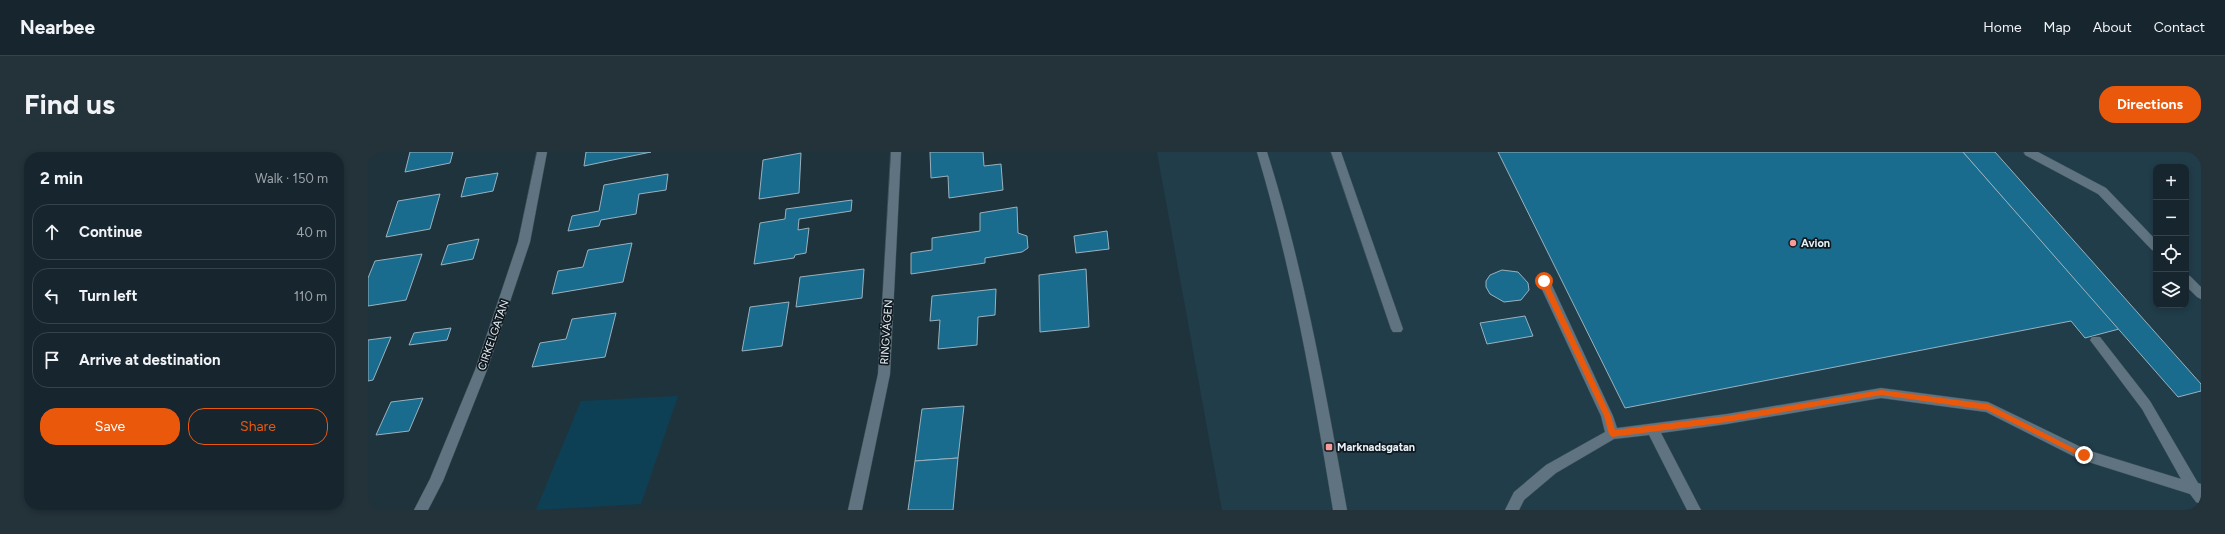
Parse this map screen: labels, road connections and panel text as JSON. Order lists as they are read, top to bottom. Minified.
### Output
{"streets":{"street":["RINGVÄGEN","CIRKELGATAN"]},"places":{"other":["Avion"],"transit":["Marknadsgatan"]},"page":{"header":"Nearbee","nav":["Home","Map","About","Contact"],"buttons":["Directions",["Save","Share"]],"title":"Find us","heading":["2 min","Walk · 150 m"],"map_buttons":["+","−"],"list":[["Continue","40 m"],["Turn left","110 m"],"Arrive at destination"]}}
